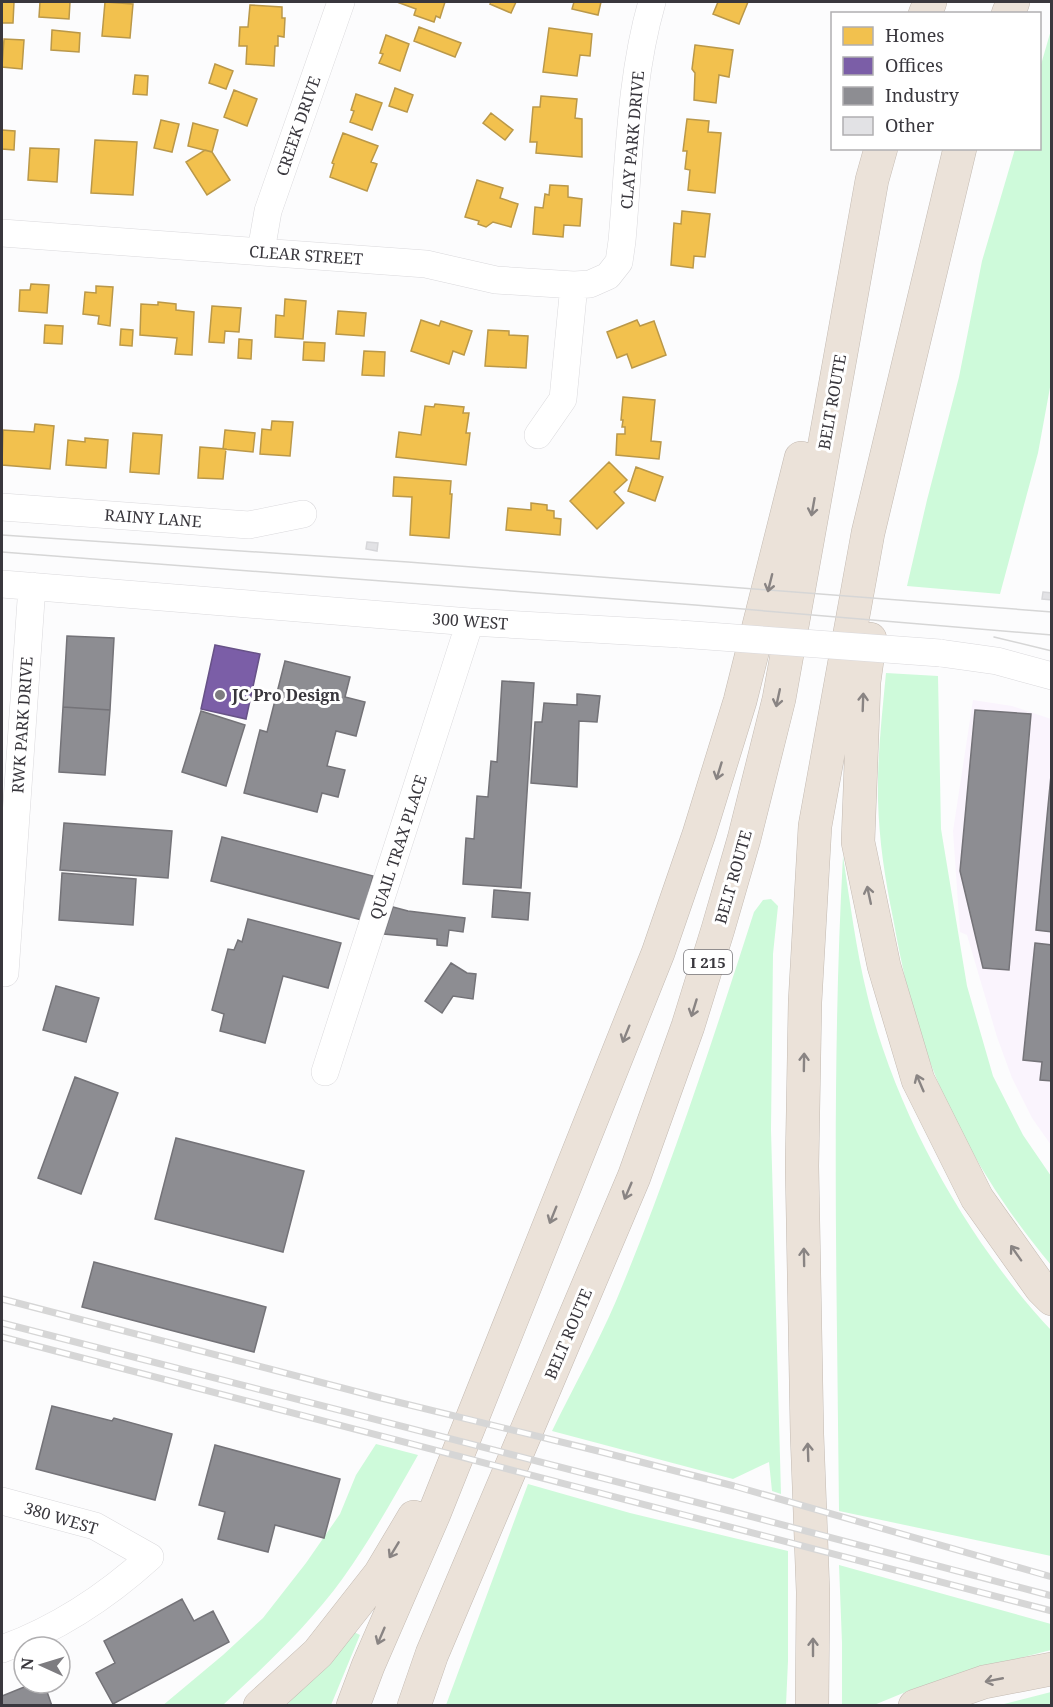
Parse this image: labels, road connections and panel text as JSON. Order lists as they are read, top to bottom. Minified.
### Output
{"streets":{"highway":["BELT ROUTE","I 215"],"street":["CREEK DRIVE","CLAY PARK DRIVE","CLEAR STREET","RAINY LANE","300 WEST","RWK PARK DRIVE","QUAIL TRAX PLACE","380 WEST"]},"crossings":[["CREEK DRIVE","CLEAR STREET"],["CLAY PARK DRIVE","CLEAR STREET"],["300 WEST","RWK PARK DRIVE"],["300 WEST","QUAIL TRAX PLACE"]],"places":["JC Pro Design"],"legend":["Homes","Offices","Industry","Other"],"north":"left"}
